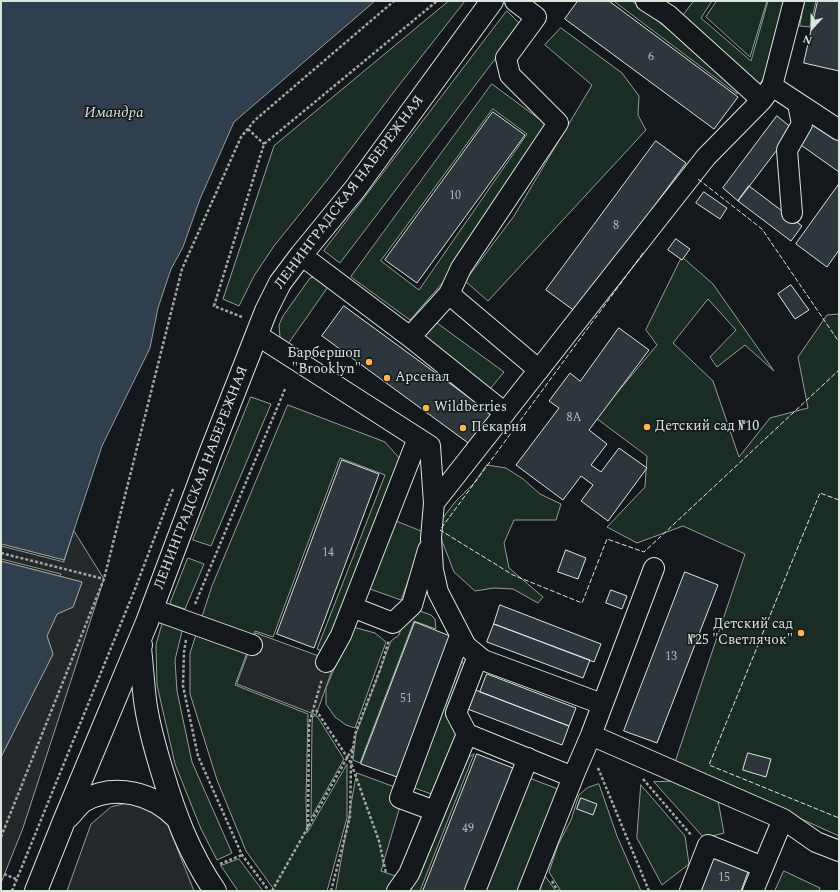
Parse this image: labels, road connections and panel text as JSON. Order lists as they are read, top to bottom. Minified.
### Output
{"streets":{"main road":["ЛЕНИНГРАДСКАЯ НАБЕРЕЖНАЯ"]},"water":["Имандра"],"places":["Барбершоп \"Brоoklyn\"","Арсенал","Wildberries","Детский сад №10","Пекарня","Детский сад №25 \"Светлячок\""],"house_numbers":["6","10","8","8А","14","13","51","49","15"],"north":"bottom"}
